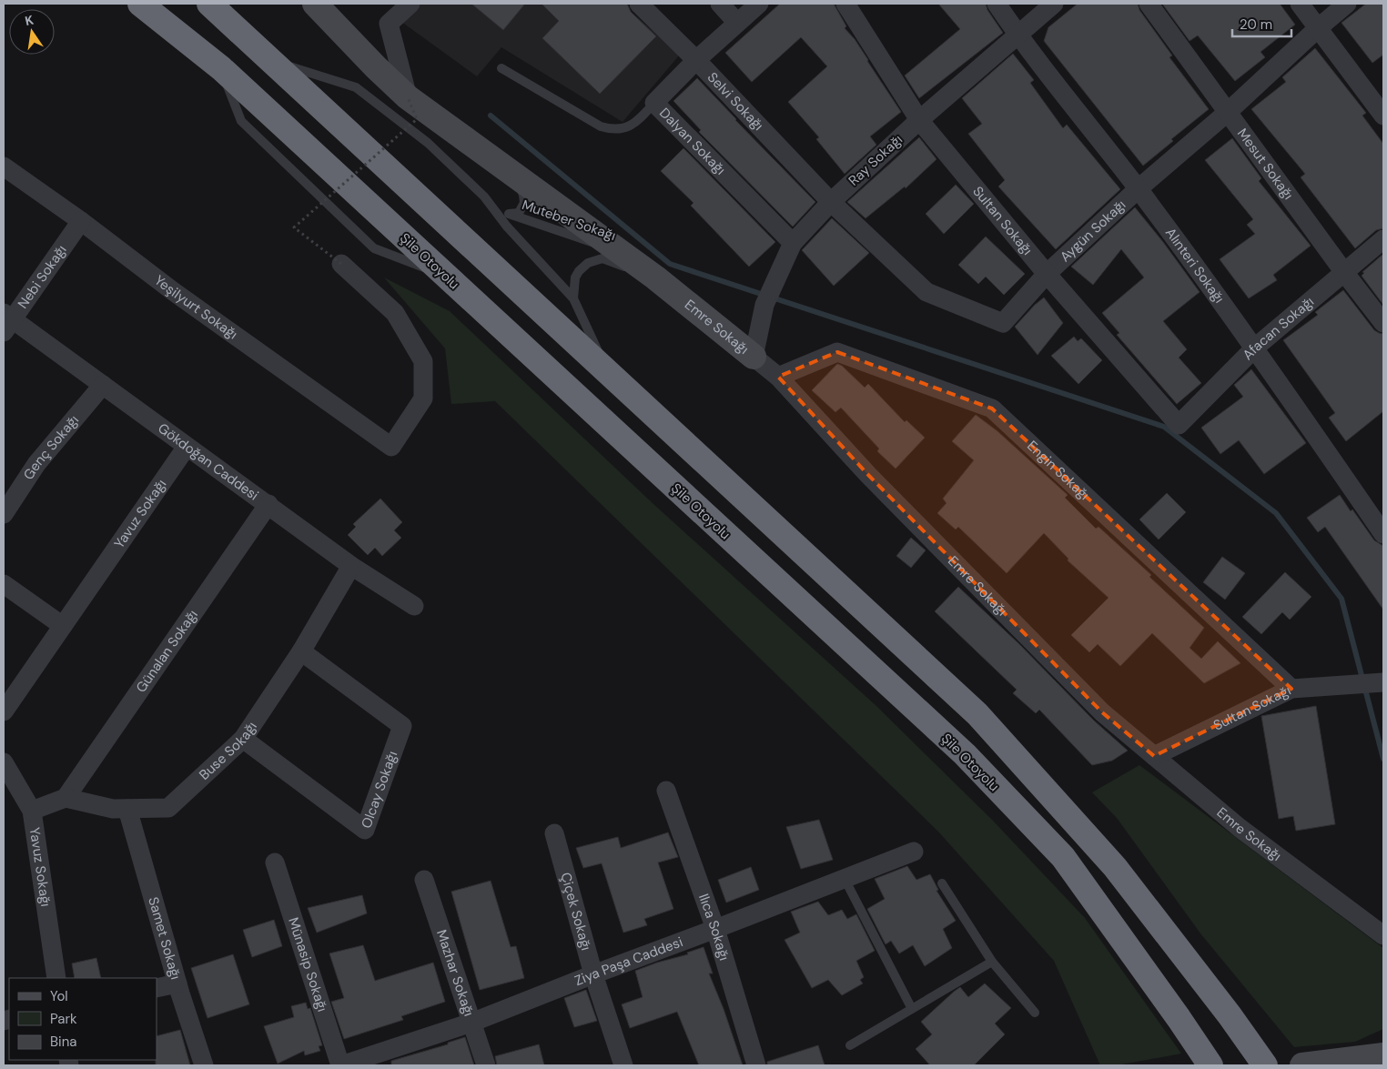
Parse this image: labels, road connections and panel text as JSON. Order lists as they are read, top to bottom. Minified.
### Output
{"streets":{"highway":["Şile Otoyolu"],"street":["Selvi Sokağı","Dalyan Sokağı","Ray Sokağı","Mesut Sokağı","Sultan Sokağı","Aygün Sokağı","Alınteri Sokağı","Nebi Sokağı","Yeşilyurt Sokağı","Emre Sokağı","Afacan Sokağı","Genç Sokağı","Gökdoğan Caddesi","Engin Sokağı","Yavuz Sokağı","Günalan Sokağı","Buse Sokağı","Olcay Sokağı","Çiçek Sokağı","Ilıca Sokağı","Samet Sokağı","Ziya Paşa Caddesi","Münasip Sokağı","Mazhar Sokağı"],"lane":["Muteber Sokağı"]},"crossings":[["Selvi Sokağı","Dalyan Sokağı"],["Selvi Sokağı","Ray Sokağı"],["Selvi Sokağı","Aygün Sokağı"],["Dalyan Sokağı","Ray Sokağı"],["Ray Sokağı","Sultan Sokağı"],["Ray Sokağı","Aygün Sokağı"],["Ray Sokağı","Alınteri Sokağı"],["Ray Sokağı","Emre Sokağı"],["Mesut Sokağı","Aygün Sokağı"],["Mesut Sokağı","Afacan Sokağı"],["Muteber Sokağı","Emre Sokağı"],["Sultan Sokağı","Aygün Sokağı"],["Sultan Sokağı","Emre Sokağı"],["Sultan Sokağı","Afacan Sokağı"],["Sultan Sokağı","Engin Sokağı"],["Aygün Sokağı","Alınteri Sokağı"],["Alınteri Sokağı","Afacan Sokağı"],["Nebi Sokağı","Yeşilyurt Sokağı"],["Nebi Sokağı","Gökdoğan Caddesi"],["Emre Sokağı","Engin Sokağı"],["Genç Sokağı","Gökdoğan Caddesi"],["Gökdoğan Caddesi","Yavuz Sokağı"],["Gökdoğan Caddesi","Günalan Sokağı"],["Gökdoğan Caddesi","Buse Sokağı"],["Günalan Sokağı","Buse Sokağı"],["Buse Sokağı","Olcay Sokağı"],["Buse Sokağı","Samet Sokağı"],["Çiçek Sokağı","Ziya Paşa Caddesi"],["Ilıca Sokağı","Ziya Paşa Caddesi"],["Ziya Paşa Caddesi","Münasip Sokağı"],["Ziya Paşa Caddesi","Mazhar Sokağı"]],"legend":["Yol","Park","Bina"],"scale_bar":"20 m","north":"top"}
